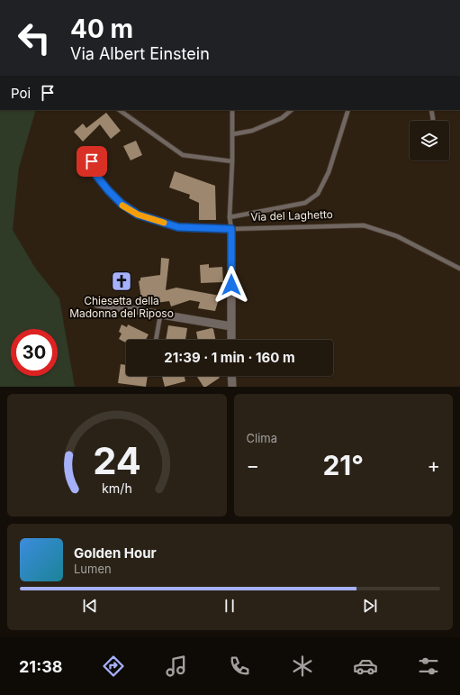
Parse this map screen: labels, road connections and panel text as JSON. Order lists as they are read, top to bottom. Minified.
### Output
{"streets":{"lane":["Via del Laghetto"]},"places":{"church":["Chiesetta della Madonna del Riposo"]},"page":{"turn":["40 m","Via Albert Einstein"],"then":"Poi","limit":"30","trip":"21:39 · 1 min · 160 m","tile":"Clima","heat":["−","21°","+"],"song":["Golden Hour","Lumen"],"tabs":"21:38","gauge":["24","km/h"]}}
